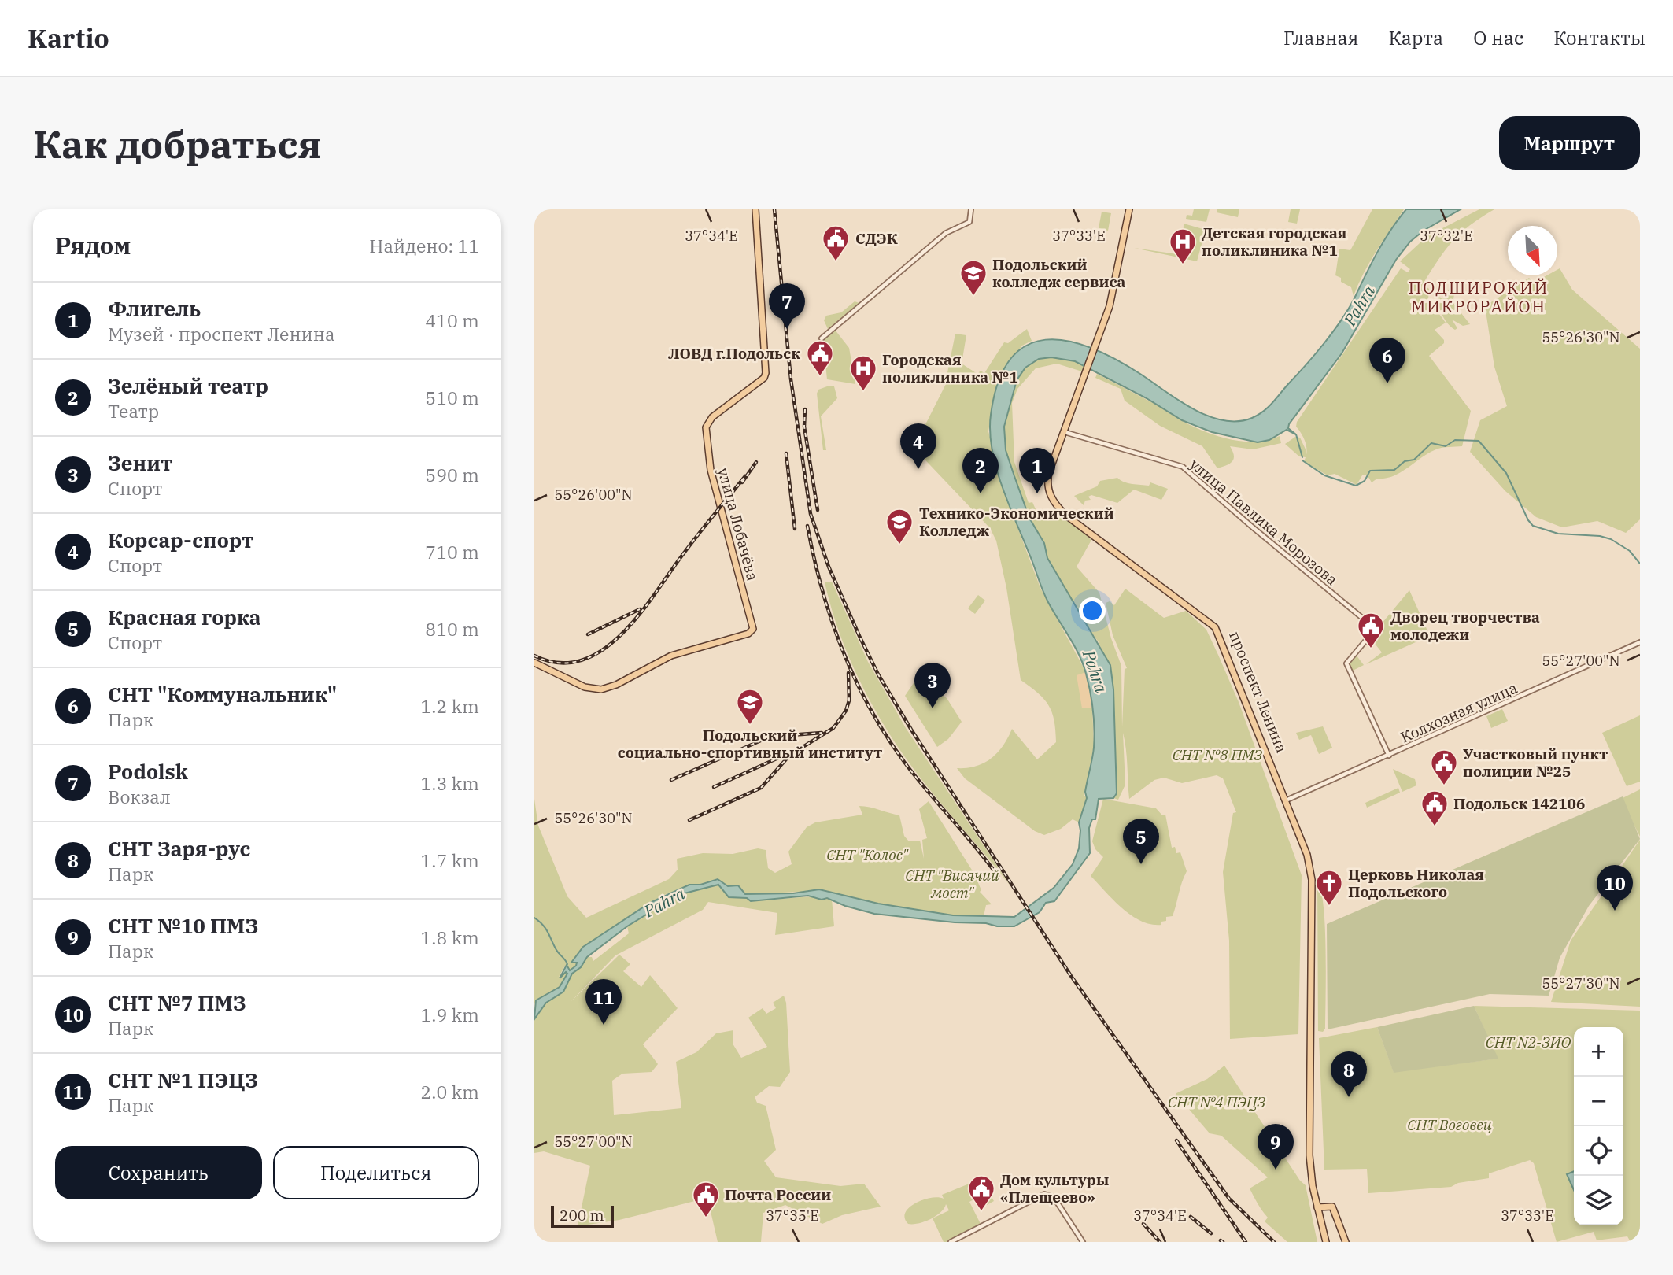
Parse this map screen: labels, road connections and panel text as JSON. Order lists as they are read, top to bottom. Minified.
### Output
{"streets":{"main road":["улица Лобачёва","проспект Ленина"],"street":["улица Павлика Морозова","Колхозная улица"]},"crossings":[["улица Павлика Морозова","проспект Ленина"],["улица Павлика Морозова","Колхозная улица"],["проспект Ленина","Колхозная улица"]],"districts":["ПОДШИРОКИЙ МИКРОРАЙОН"],"water":["Pahra"],"parks":["СНТ №8 ПМЗ","СНТ \"Колос\"","СНТ \"Висячий мост\"","СНТ N2-ЗИО","СНТ №4 ПЭЦЗ","СНТ Воговец"],"places":{"public building":["СДЭК","ЛОВД г.Подольск","Дворец творчества молодежи","Участковый пункт полиции №25","Подольск 142106","Дом культуры «Плещеево»","Почта России"],"hospital":["Детская городская поликлиника №1","Городская поликлиника №1"],"school or university":["Подольский колледж сервиса","Технико-Экономический Колледж","Подольский социально-спортивный институт"],"church":["Церковь Николая Подольского"]},"scale_bar":"200 m","north":"bottom right","page":{"header":"Kartio","nav":["Главная","Карта","О нас","Контакты"],"buttons":["Маршрут",["Сохранить","Поделиться"]],"title":"Как добраться","heading":["Рядом","Найдено: 11"],"list":[{"mark":"1","name":"Флигель","note":"Музей · проспект Ленина","value":"410 m"},{"mark":"2","name":"Зелёный театр","note":"Театр","value":"510 m"},{"mark":"3","name":"Зенит","note":"Спорт","value":"590 m"},{"mark":"4","name":"Корсар-спорт","note":"Спорт","value":"710 m"},{"mark":"5","name":"Красная горка","note":"Спорт","value":"810 m"},{"mark":"6","name":"СНТ \"Коммунальник\"","note":"Парк","value":"1.2 km"},{"mark":"7","name":"Podolsk","note":"Вокзал","value":"1.3 km"},{"mark":"8","name":"СНТ Заря-рус","note":"Парк","value":"1.7 km"},{"mark":"9","name":"СНТ №10 ПМЗ","note":"Парк","value":"1.8 km"},{"mark":"10","name":"СНТ №7 ПМЗ","note":"Парк","value":"1.9 km"},{"mark":"11","name":"СНТ №1 ПЭЦЗ","note":"Парк","value":"2.0 km"}],"pins":["7","6","4","1","2","3","5","10","11","8","9"],"map_buttons":["+","−"],"scale":"200 m"},"coordinates":["37°34'E","37°33'E","37°32'E","55°26'30\"N","55°26'00\"N","55°27'00\"N","55°27'30\"N","37°35'E"]}
